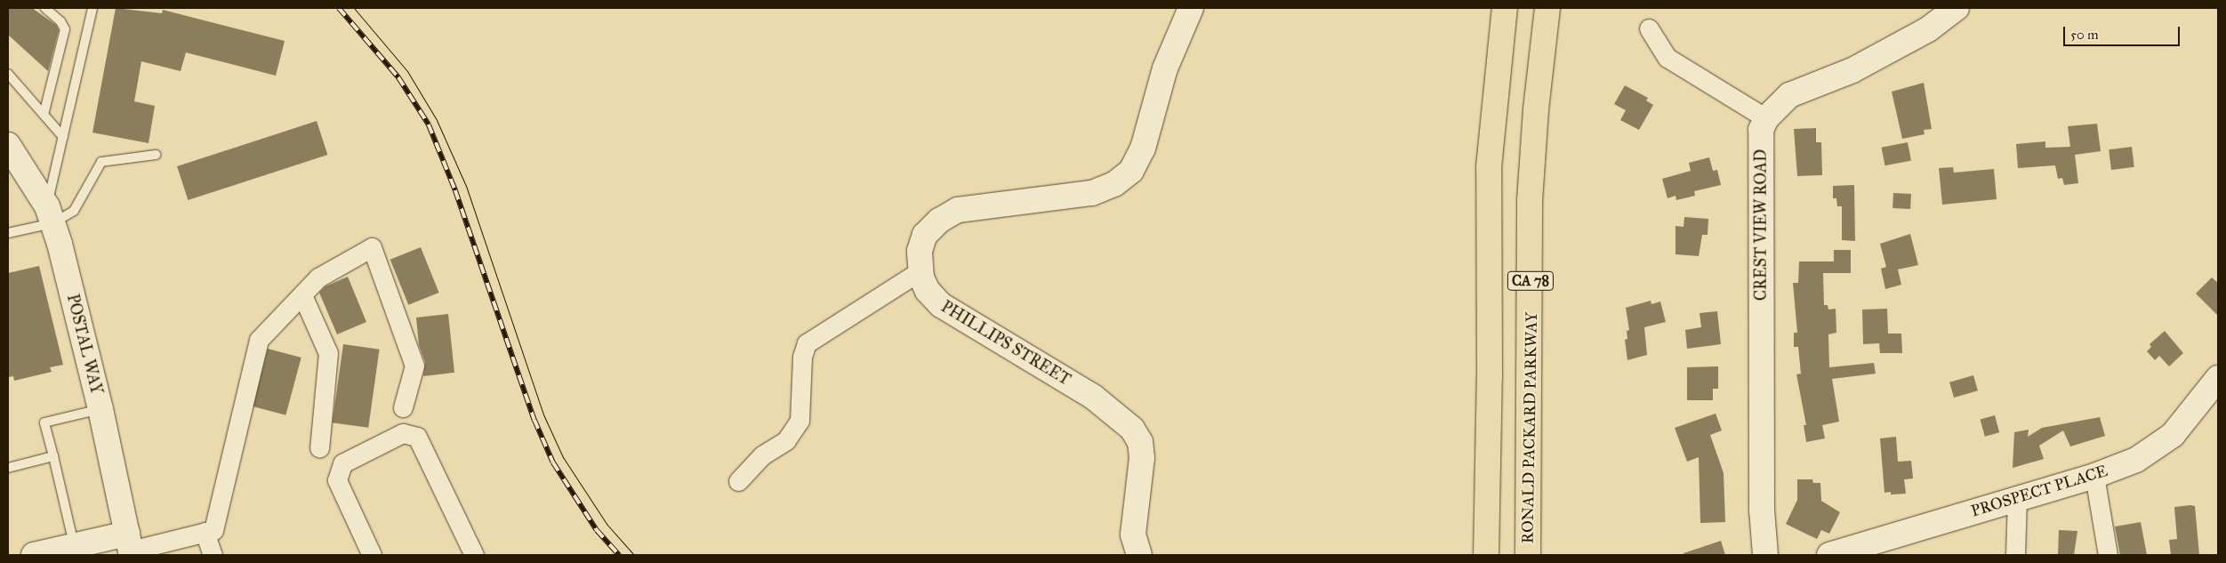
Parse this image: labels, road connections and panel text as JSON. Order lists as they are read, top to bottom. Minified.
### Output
{"streets":{"highway":["CA 78","RONALD PACKARD PARKWAY"],"street":["CREST VIEW ROAD","PHILLIPS STREET","POSTAL WAY","PROSPECT PLACE"]},"scale_bar":"50 m"}
